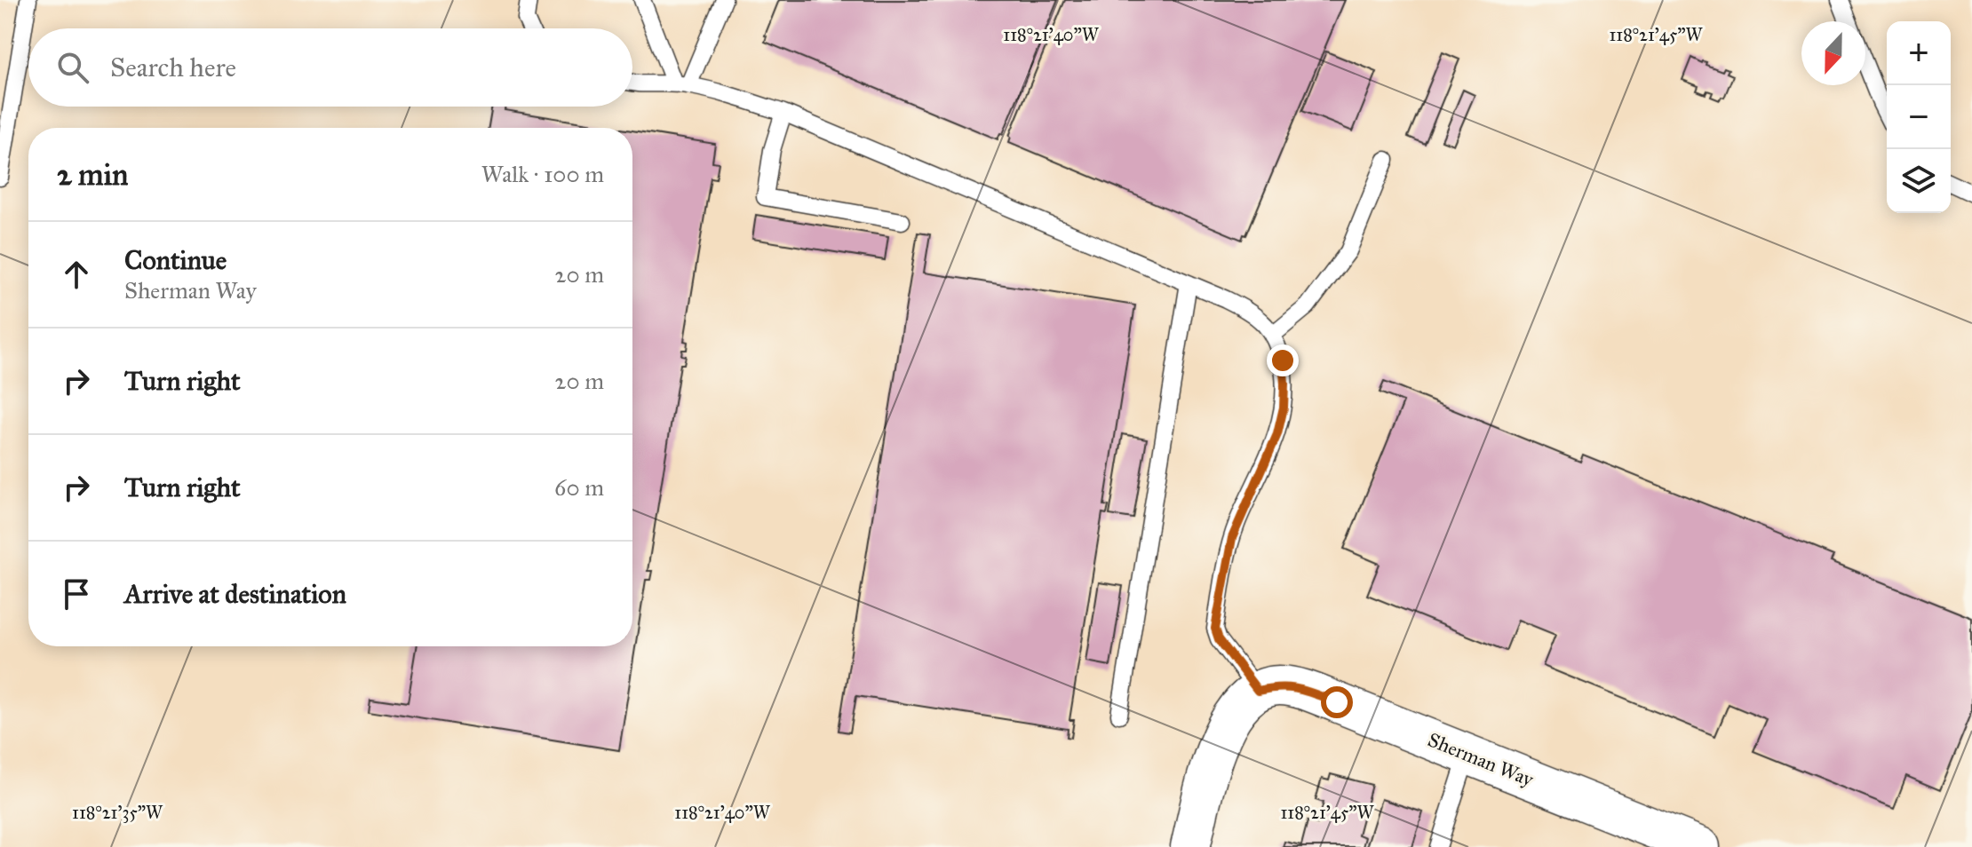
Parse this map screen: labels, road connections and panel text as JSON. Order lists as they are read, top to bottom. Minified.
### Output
{"streets":{"main road":["Sherman Way"]},"north":"bottom","page":{"map_buttons":["+","−"],"search":"Search here","heading":["2 min","Walk · 100 m"],"list":[["Continue","Sherman Way","20 m"],["Turn right","20 m"],["Turn right","60 m"],"Arrive at destination"]},"coordinates":["118°21'40\"W","118°21'45\"W","118°21'35\"W"]}
